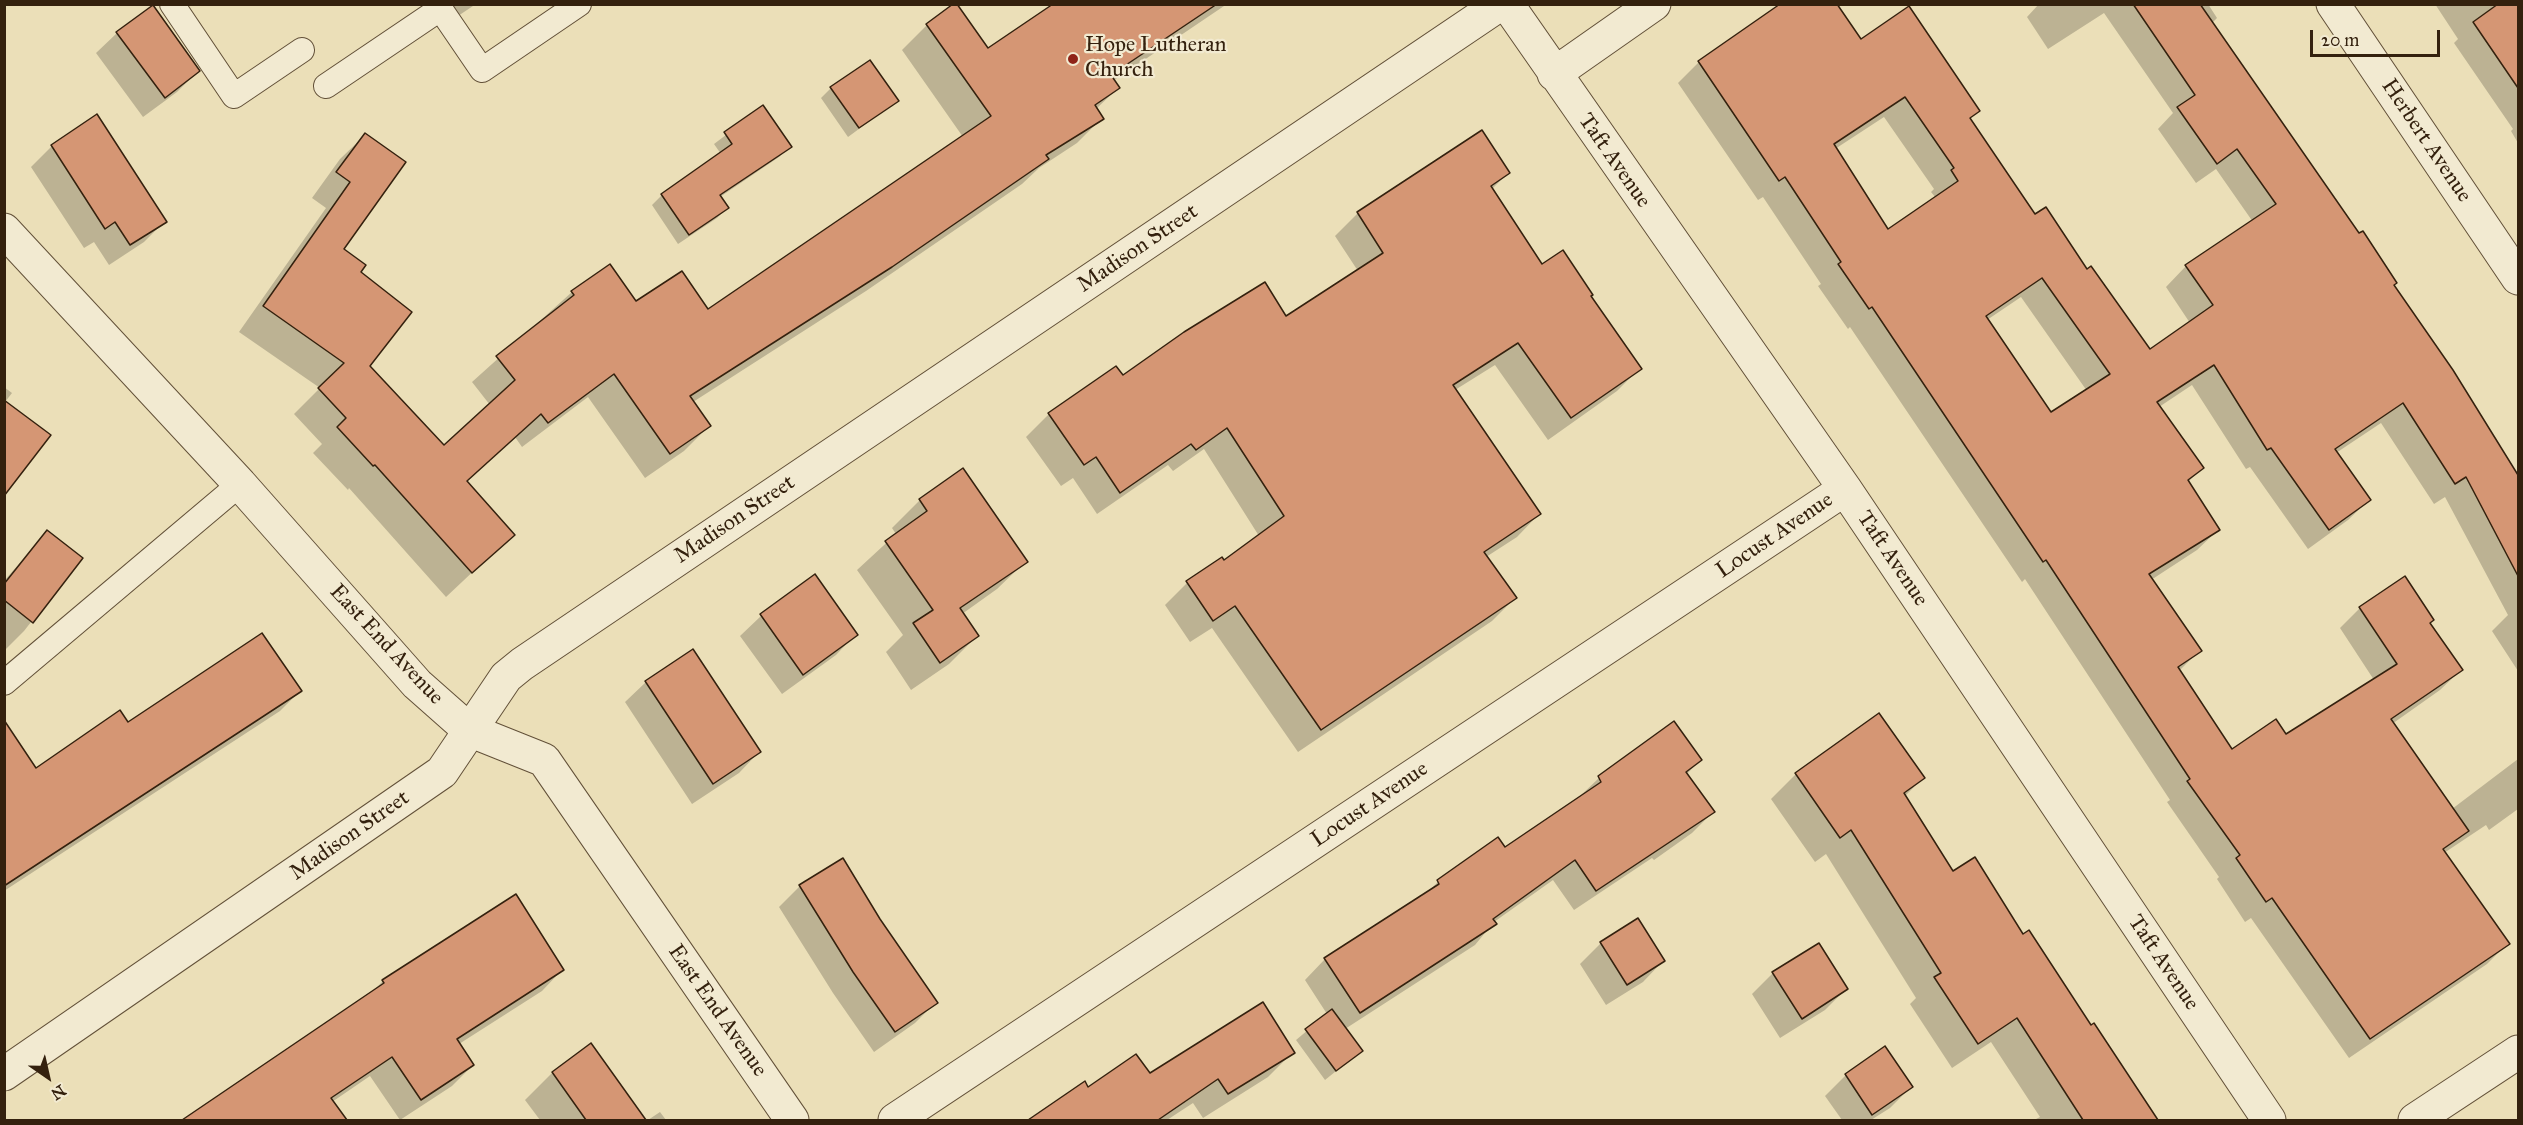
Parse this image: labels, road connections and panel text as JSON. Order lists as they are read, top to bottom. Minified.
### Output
{"streets":{"street":["Herbert Avenue","Taft Avenue","Madison Street","Locust Avenue","East End Avenue"]},"crossings":[["Taft Avenue","Locust Avenue"],["Madison Street","East End Avenue"]],"places":["Hope Lutheran Church"],"scale_bar":"20 m","north":"bottom right"}
